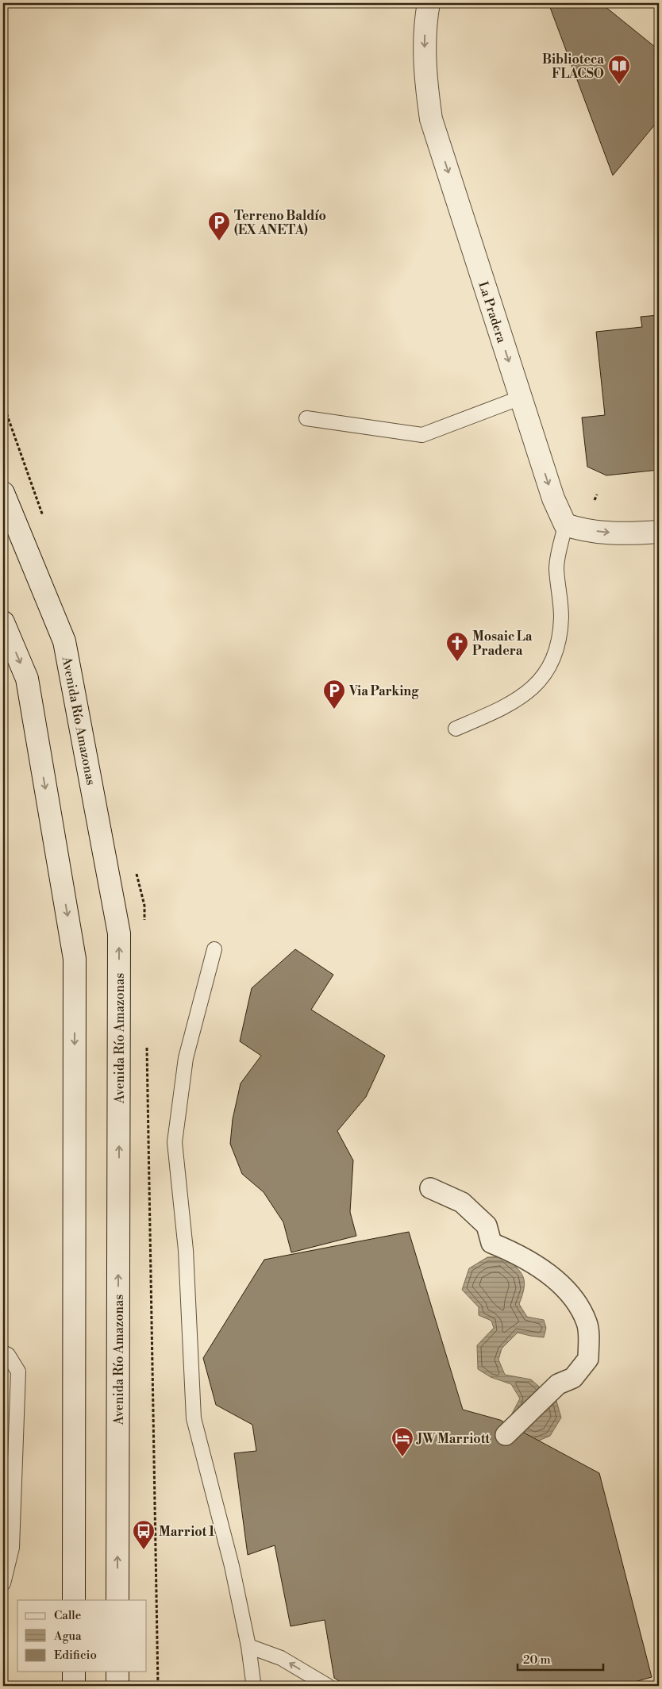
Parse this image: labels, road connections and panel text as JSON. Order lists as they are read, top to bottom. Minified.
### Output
{"streets":{"main road":["La Pradera","Avenida Río Amazonas"]},"one_way":["La Pradera"],"places":{"library":["Biblioteca FLACSO"],"parking":["Terreno Baldío (EX ANETA)","Via Parking"],"church":["Mosaic La Pradera"],"hotel":["JW Marriott"],"bus stop":["Marriot 1"]},"legend":["Calle","Agua","Edificio"],"scale_bar":"20 m"}
